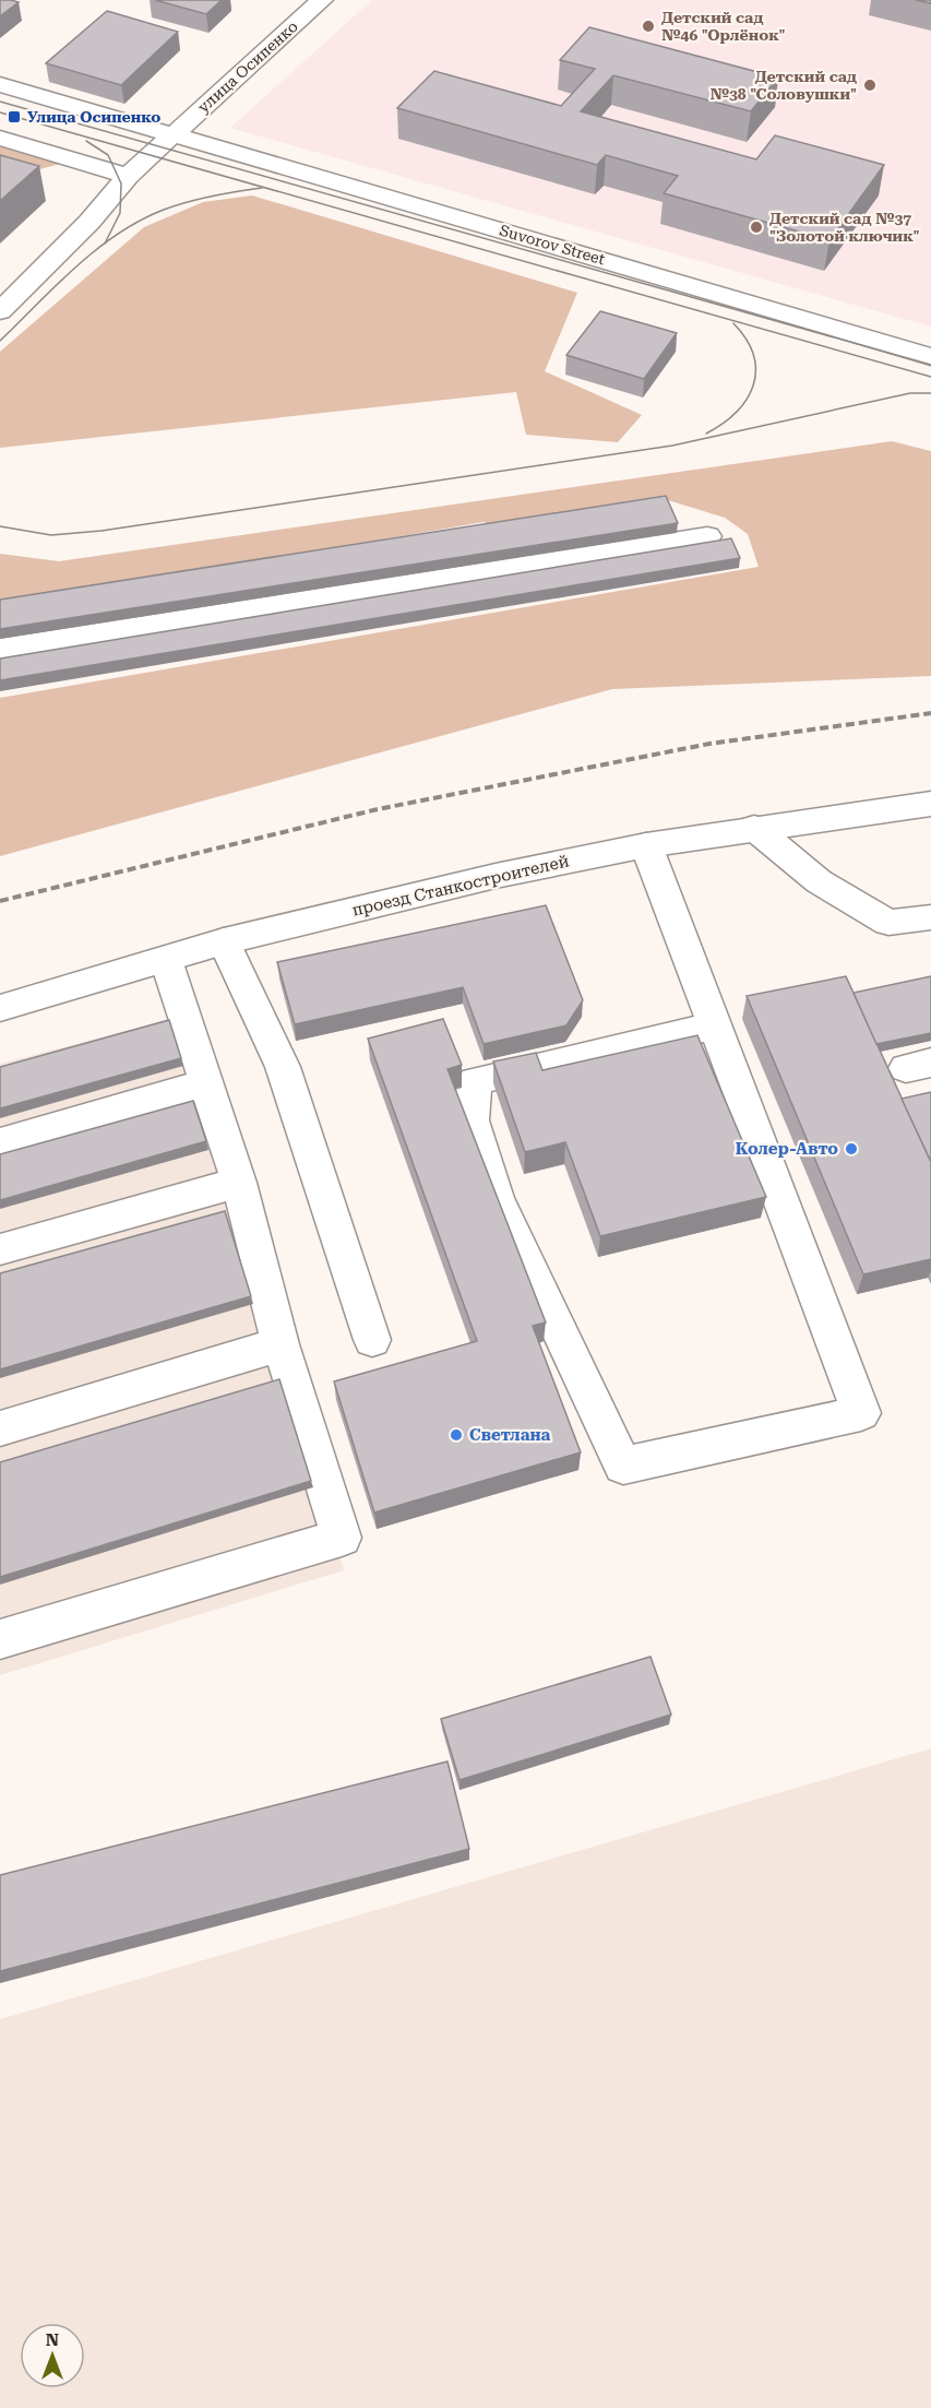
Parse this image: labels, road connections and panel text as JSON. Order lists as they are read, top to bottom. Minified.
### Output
{"streets":{"street":["улица Осипенко","Suvorov Street","проезд Станкостроителей"]},"crossings":[["улица Осипенко","Suvorov Street"]],"places":{"other":["Детский сад №46 \"Орлёнок\"","Детский сад №38 \"Соловушки\"","Детский сад №37 \"Золотой ключик\"","Колер-Авто","Светлана"],"transit":["Улица Осипенко"]},"north":"top"}
